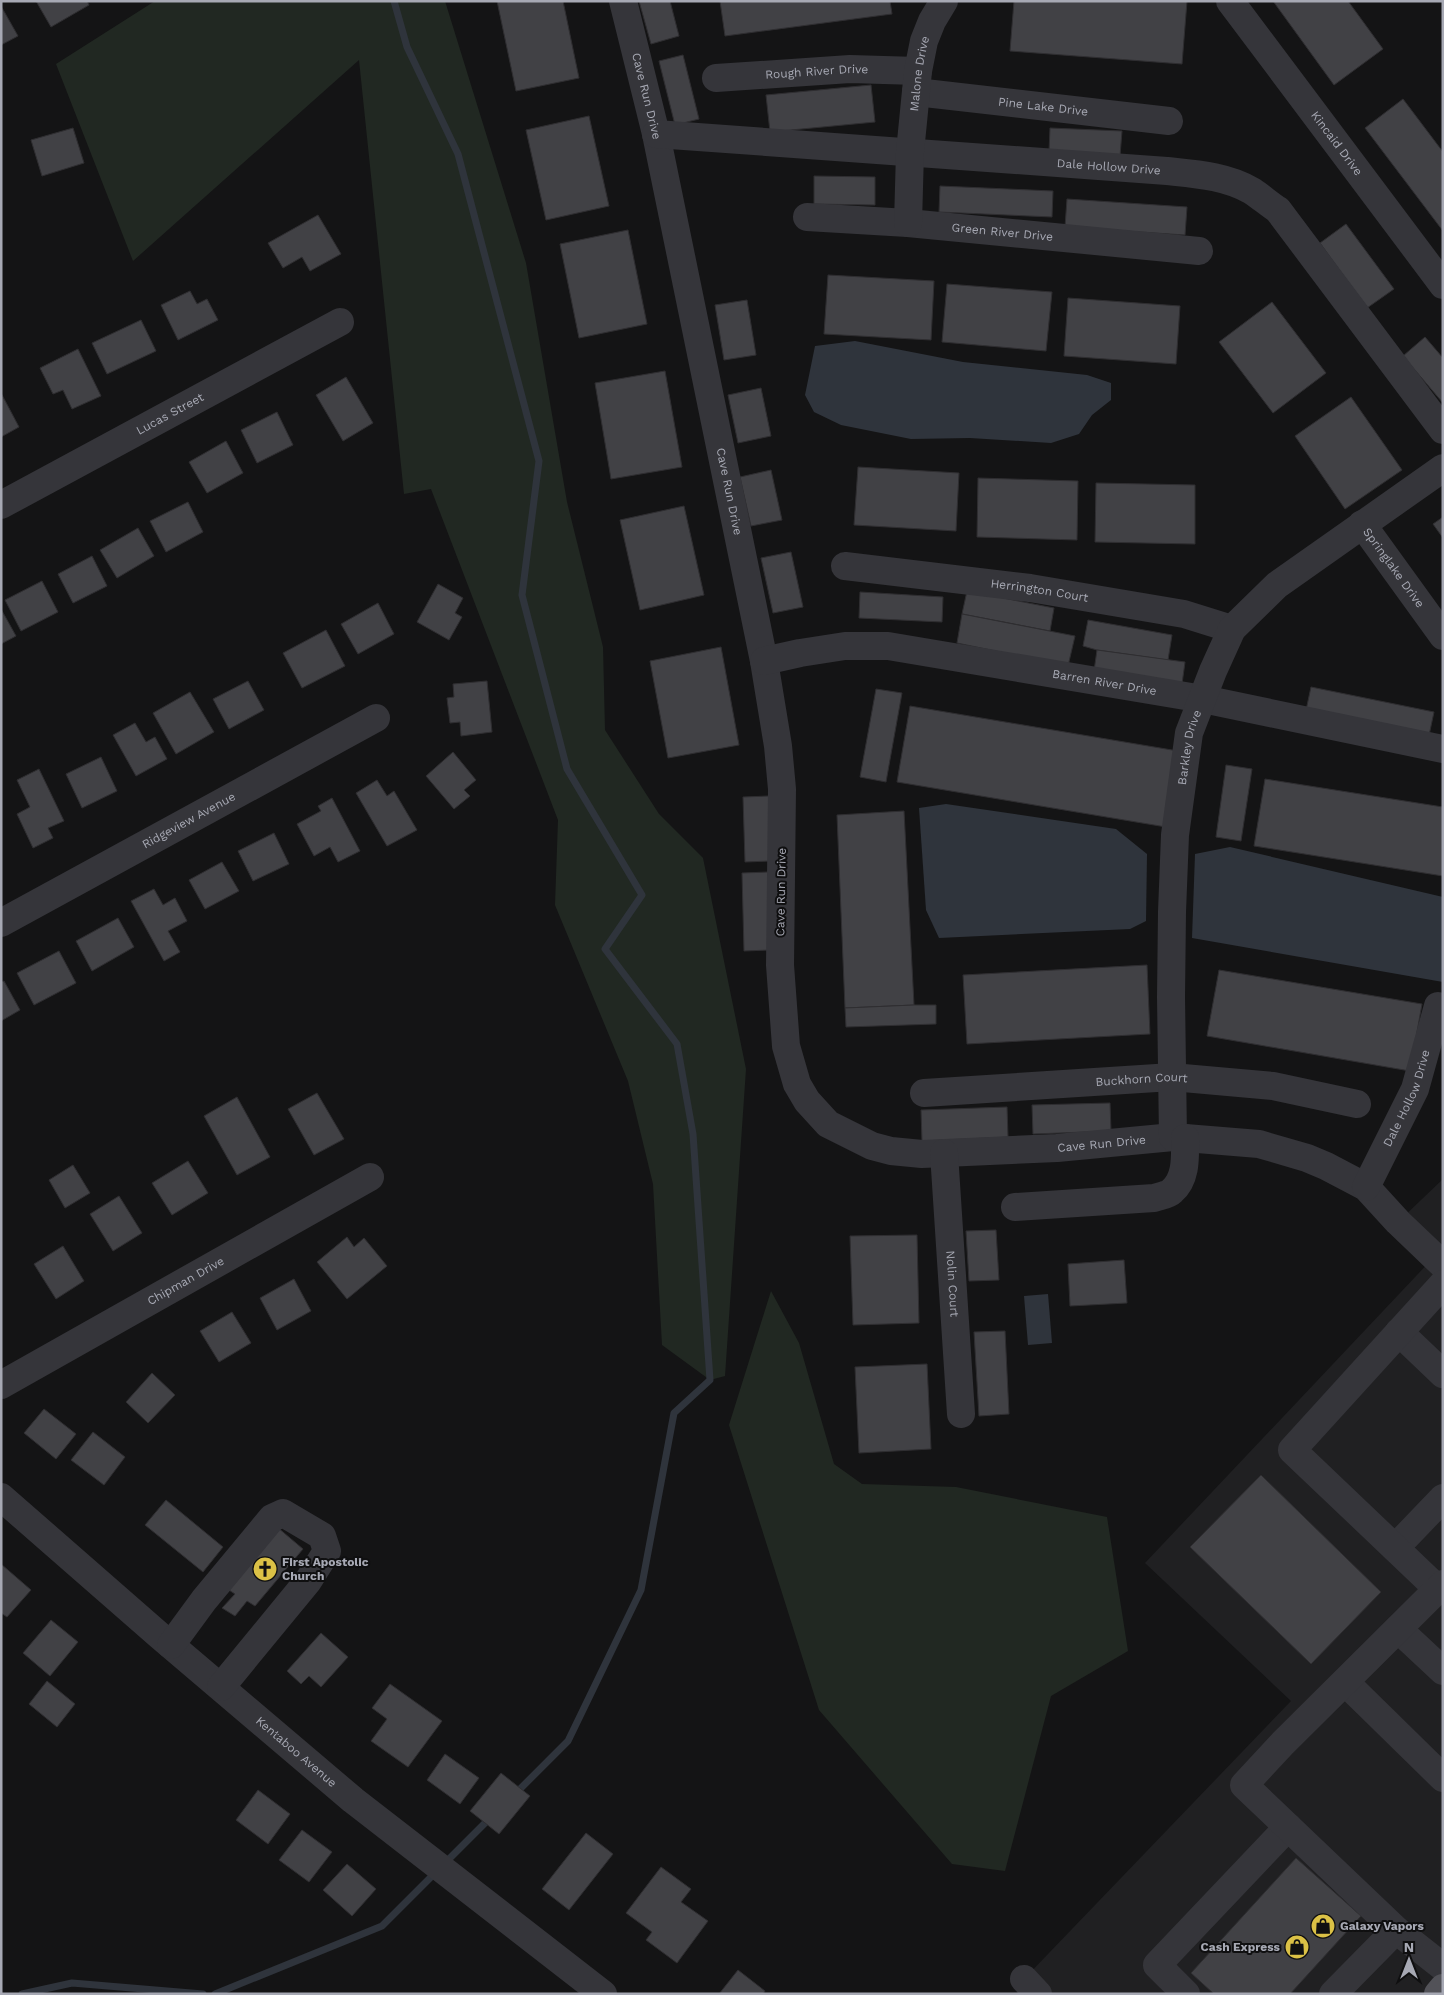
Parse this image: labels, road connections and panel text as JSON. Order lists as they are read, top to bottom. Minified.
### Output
{"streets":{"street":["Rough River Drive","Malone Drive","Cave Run Drive","Pine Lake Drive","Kincaid Drive","Dale Hollow Drive","Green River Drive","Lucas Street","Springlake Drive","Herrington Court","Barren River Drive","Barkley Drive","Ridgeview Avenue","Buckhorn Court","Chipman Drive","Nolin Court","Kentaboo Avenue"]},"crossings":[["Rough River Drive","Malone Drive"],["Rough River Drive","Pine Lake Drive"],["Malone Drive","Pine Lake Drive"],["Malone Drive","Dale Hollow Drive"],["Malone Drive","Green River Drive"],["Cave Run Drive","Dale Hollow Drive"],["Cave Run Drive","Barren River Drive"],["Cave Run Drive","Barkley Drive"],["Cave Run Drive","Nolin Court"],["Springlake Drive","Barkley Drive"],["Herrington Court","Barkley Drive"],["Barren River Drive","Barkley Drive"],["Barkley Drive","Buckhorn Court"]],"places":{"church":["First Apostolic Church"],"shop":["Galaxy Vapors","Cash Express"]},"north":"top"}
